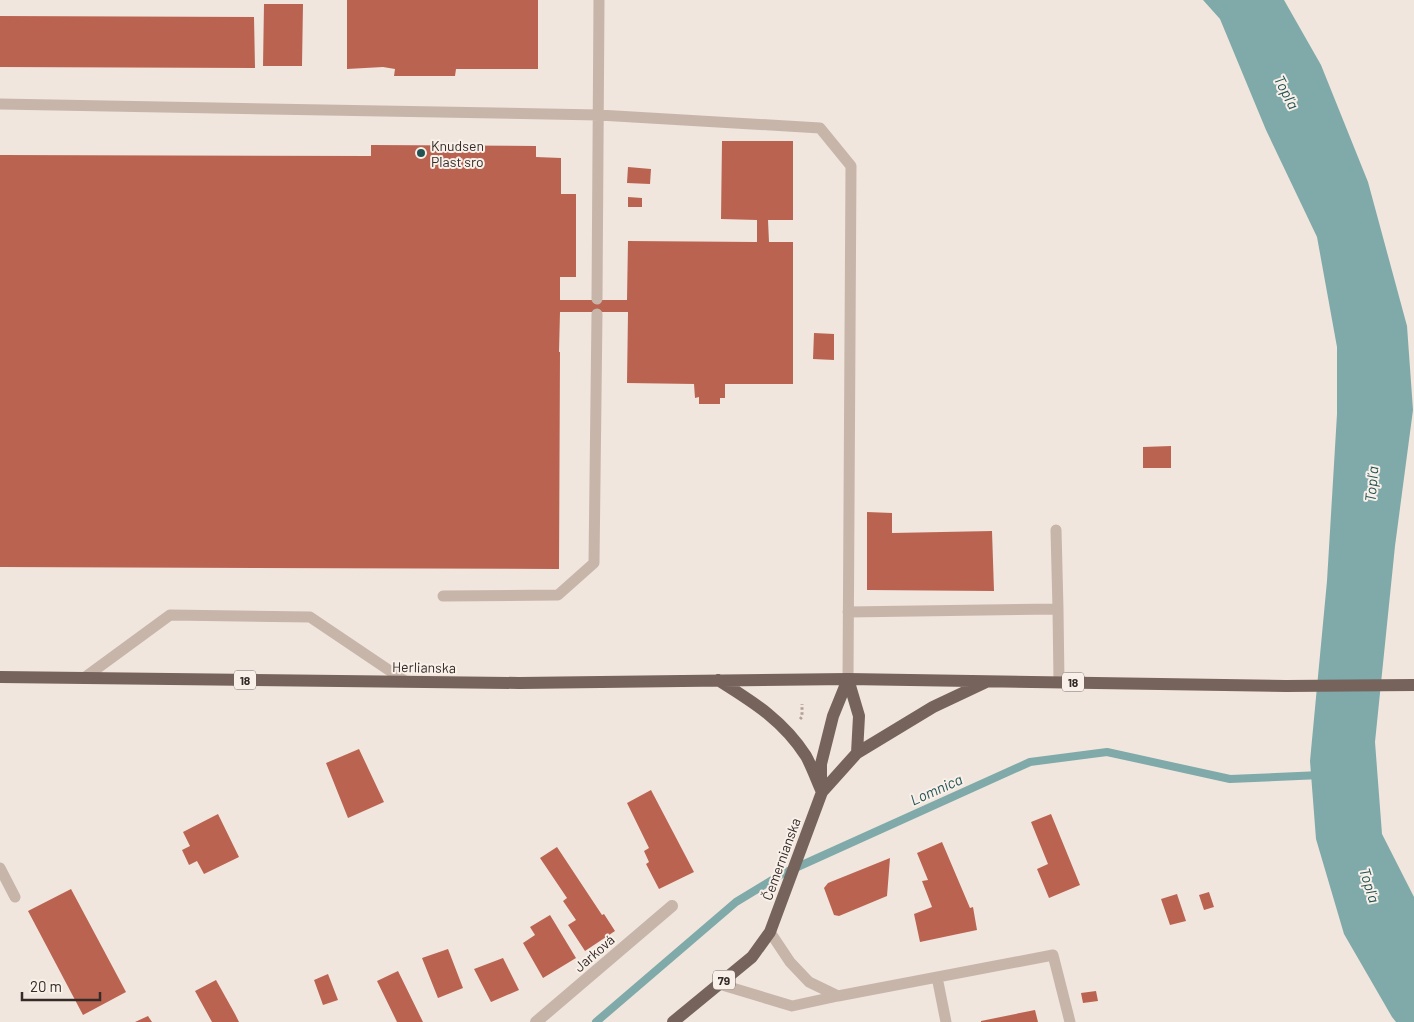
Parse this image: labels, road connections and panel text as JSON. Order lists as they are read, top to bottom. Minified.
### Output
{"streets":{"main road":["Herlianska","18","Čemernianska","79"],"street":["Jarková"]},"crossings":[["Herlianska","18"],["18","Čemernianska"]],"water":["Topľa","Lomnica"],"places":["Knudsen Plast sro"],"scale_bar":"20 m"}
